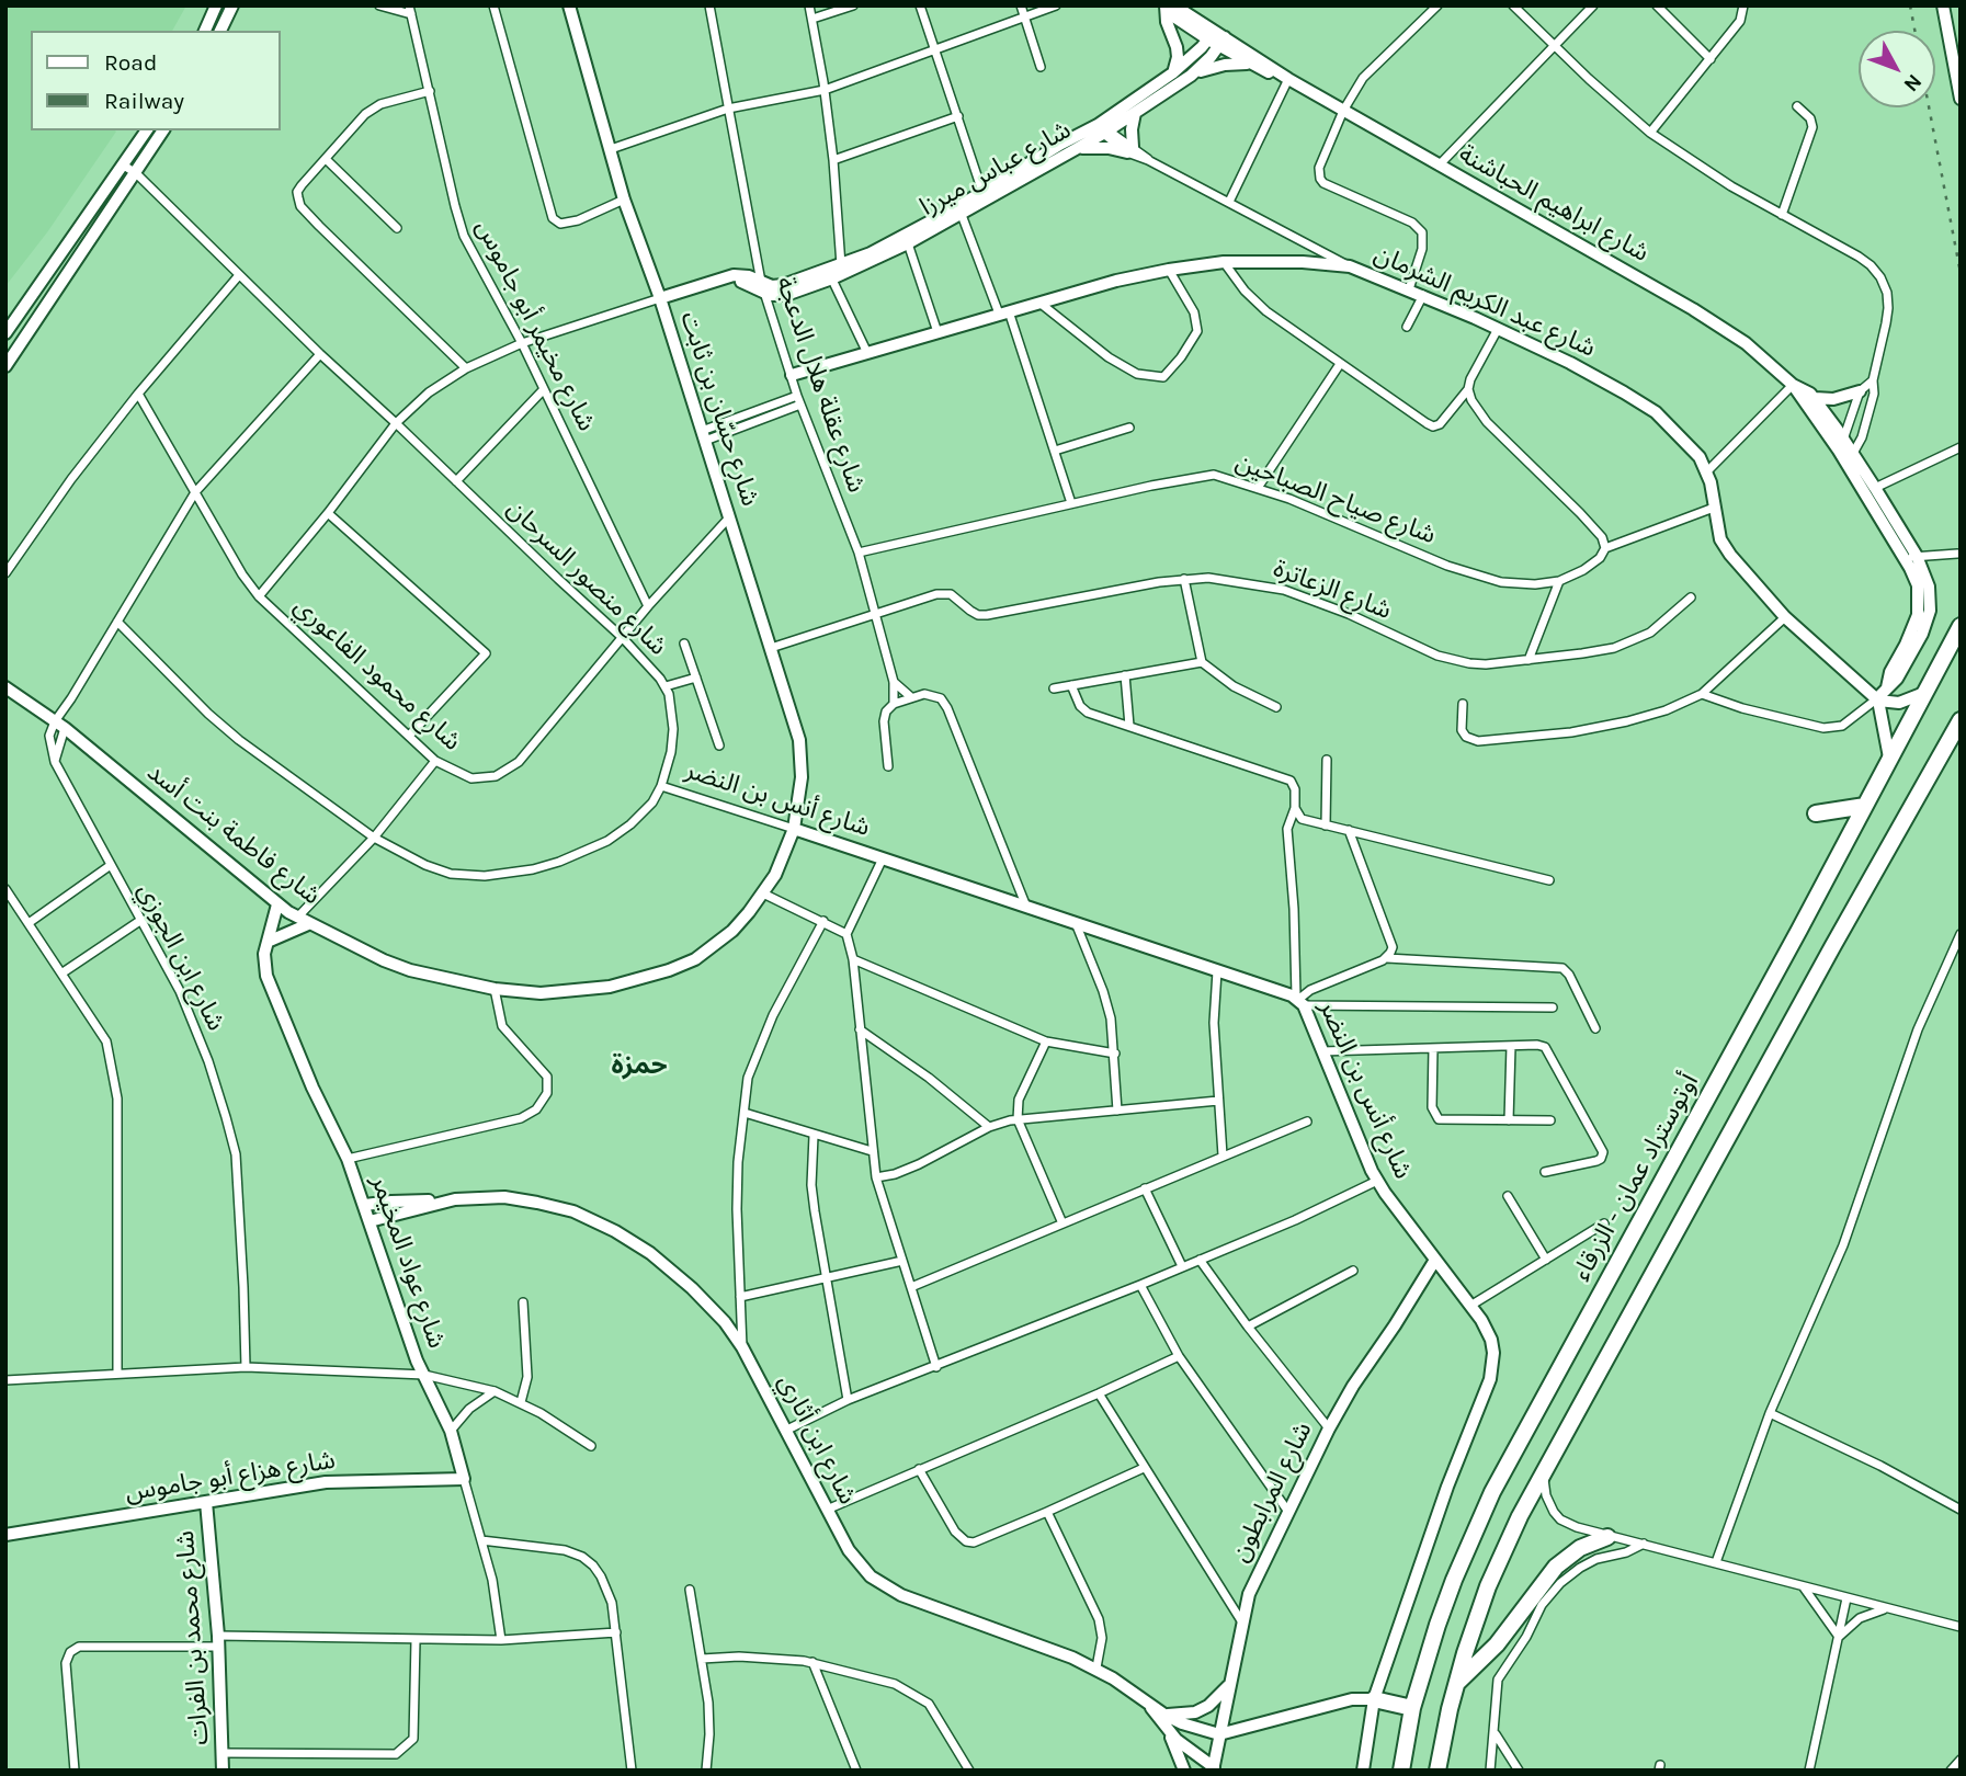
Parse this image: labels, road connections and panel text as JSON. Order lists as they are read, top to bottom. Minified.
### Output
{"streets":{"highway":["أوتوستراد عمان - الزرقاء"],"street":["شارع عباس ميرزا","شارع ابراهيم الحباشنة","شارع عبد الكريم الشرمان","شارع مخيمر أبو جاموس","شارع عقلة هلال الدعجة","شارع حسّان بن ثابت","شارع صياح الصباحين","شارع منصور السرحان","شارع الزعاترة","شارع محمود الفاعوري","شارع أنس بن النضر","شارع فاطمة بنت أسد","شارع ابن الجوزي","شارع عواد المخيمر","شارع ابن أثاري","شارع هزاع أبو جاموس","شارع المرابطون","شارع محمد بن الفرات"]},"crossings":[["شارع عباس ميرزا","شارع ابراهيم الحباشنة"],["شارع عباس ميرزا","شارع عقلة هلال الدعجة"],["شارع ابراهيم الحباشنة","شارع عبد الكريم الشرمان"],["شارع عبد الكريم الشرمان","شارع عقلة هلال الدعجة"],["شارع مخيمر أبو جاموس","شارع محمود الفاعوري"],["شارع عقلة هلال الدعجة","شارع صياح الصباحين"],["شارع عقلة هلال الدعجة","شارع الزعاترة"],["شارع حسّان بن ثابت","شارع الزعاترة"],["شارع حسّان بن ثابت","شارع محمود الفاعوري"],["شارع حسّان بن ثابت","شارع أنس بن النضر"],["شارع حسّان بن ثابت","شارع فاطمة بنت أسد"],["شارع منصور السرحان","شارع محمود الفاعوري"],["شارع منصور السرحان","شارع أنس بن النضر"],["شارع منصور السرحان","شارع ابن الجوزي"],["شارع محمود الفاعوري","شارع ابن الجوزي"],["شارع أنس بن النضر","شارع فاطمة بنت أسد"],["شارع أنس بن النضر","شارع المرابطون"],["شارع فاطمة بنت أسد","شارع ابن الجوزي"],["شارع فاطمة بنت أسد","شارع عواد المخيمر"],["شارع عواد المخيمر","شارع ابن أثاري"],["شارع عواد المخيمر","شارع هزاع أبو جاموس"],["شارع ابن أثاري","شارع المرابطون"],["شارع هزاع أبو جاموس","شارع محمد بن الفرات"]],"districts":["حمزة"],"legend":["Road","Railway"],"north":"bottom right"}
